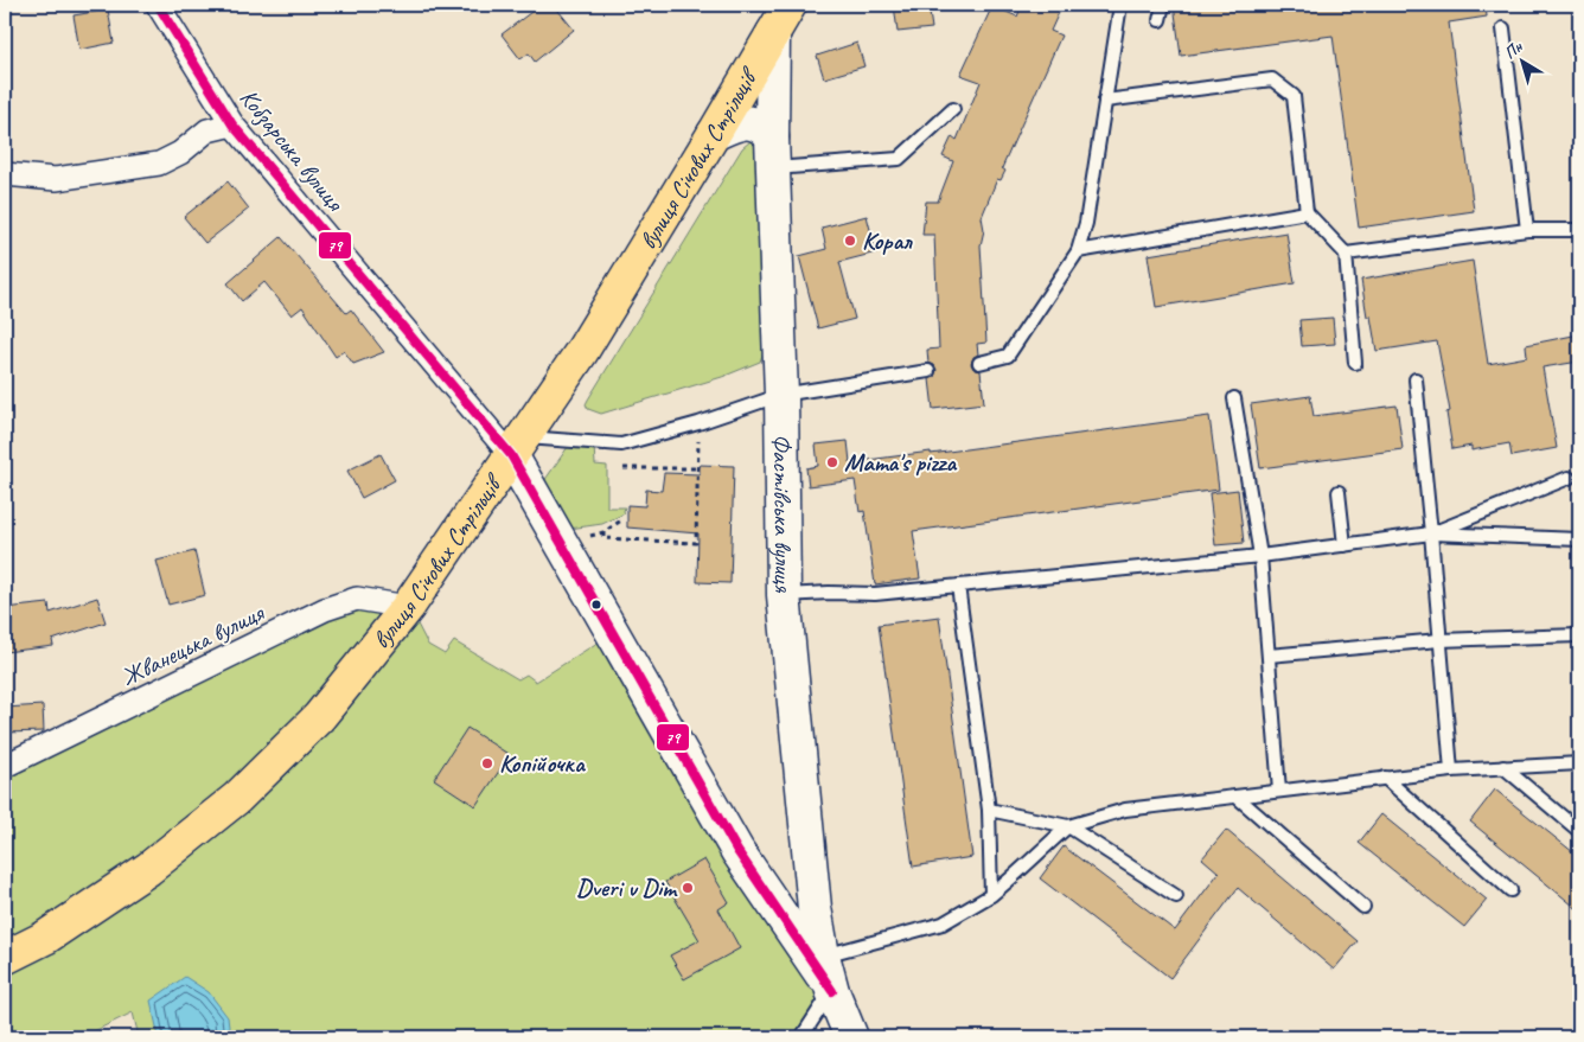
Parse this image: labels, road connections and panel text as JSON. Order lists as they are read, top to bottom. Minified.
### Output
{"streets":{"main road":["вулиця Січових Стрільців","Фастівська вулиця"],"street":["Кобзарська вулиця","Жванецька вулиця"]},"crossings":[["Кобзарська вулиця","вулиця Січових Стрільців"],["Кобзарська вулиця","Фастівська вулиця"],["вулиця Січових Стрільців","Фастівська вулиця"],["вулиця Січових Стрільців","Жванецька вулиця"]],"places":["Корал","Mama's pizza","Копійочка","Dveri v Dim"],"lines":["transit line 79"],"north":"top left"}
